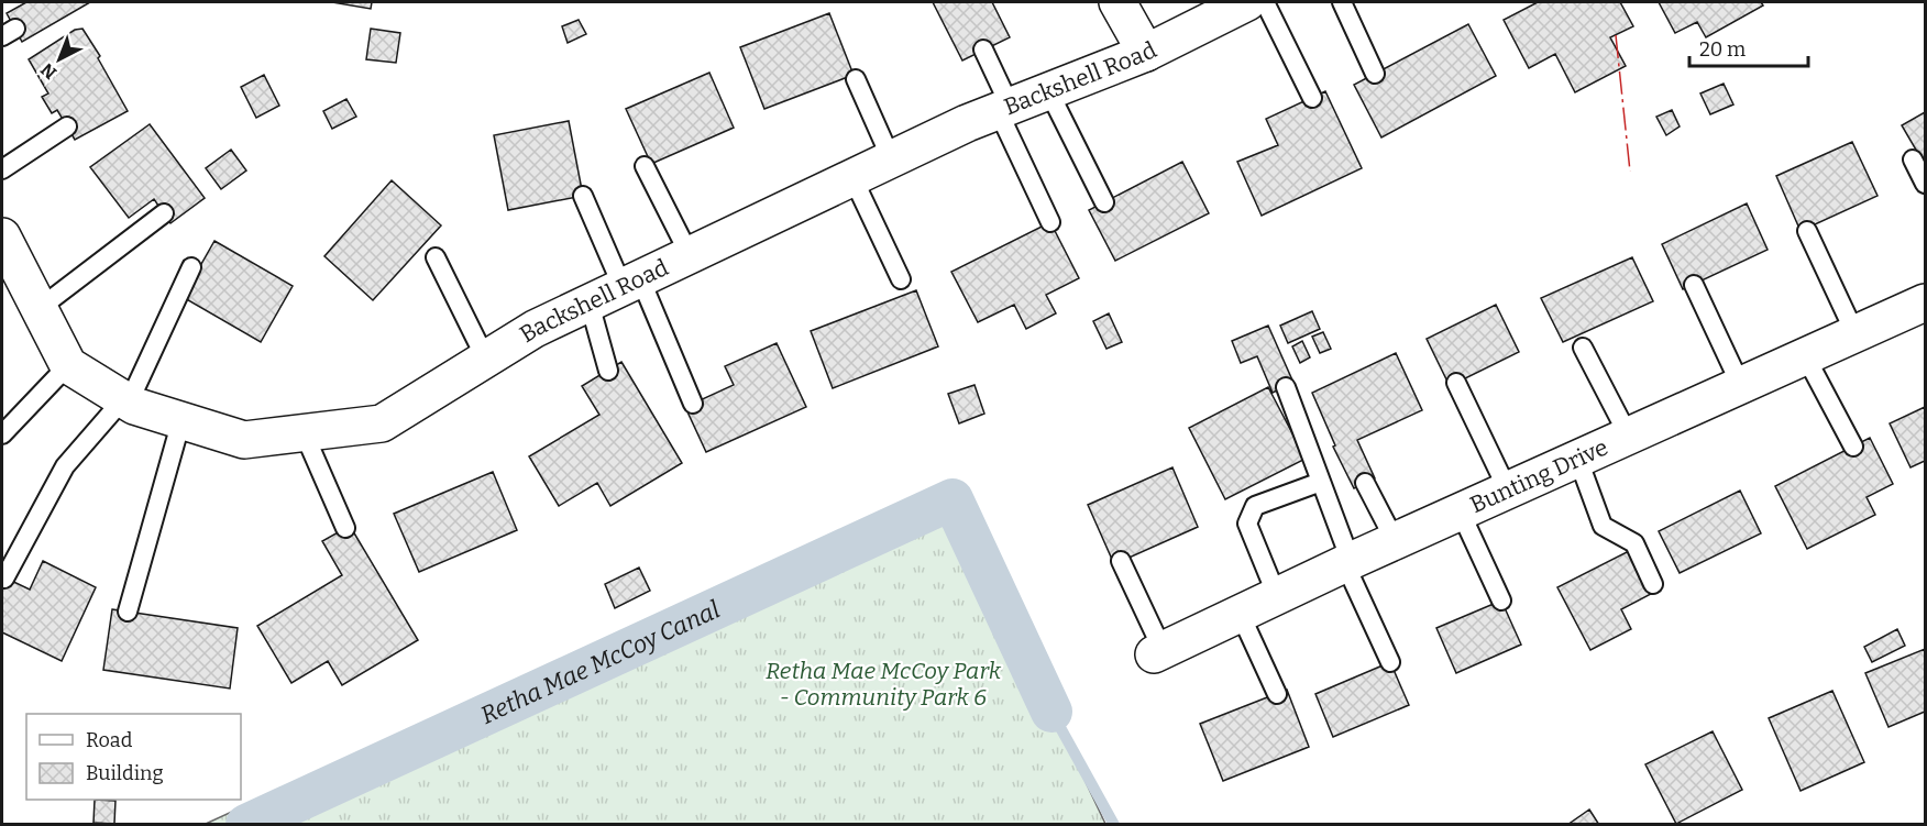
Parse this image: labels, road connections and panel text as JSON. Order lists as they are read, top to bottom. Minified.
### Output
{"streets":{"street":["Backshell Road","Bunting Drive"]},"water":["Retha Mae McCoy Canal"],"parks":["Retha Mae McCoy Park - Community Park 6"],"legend":["Road","Building"],"scale_bar":"20 m","north":"bottom left"}
